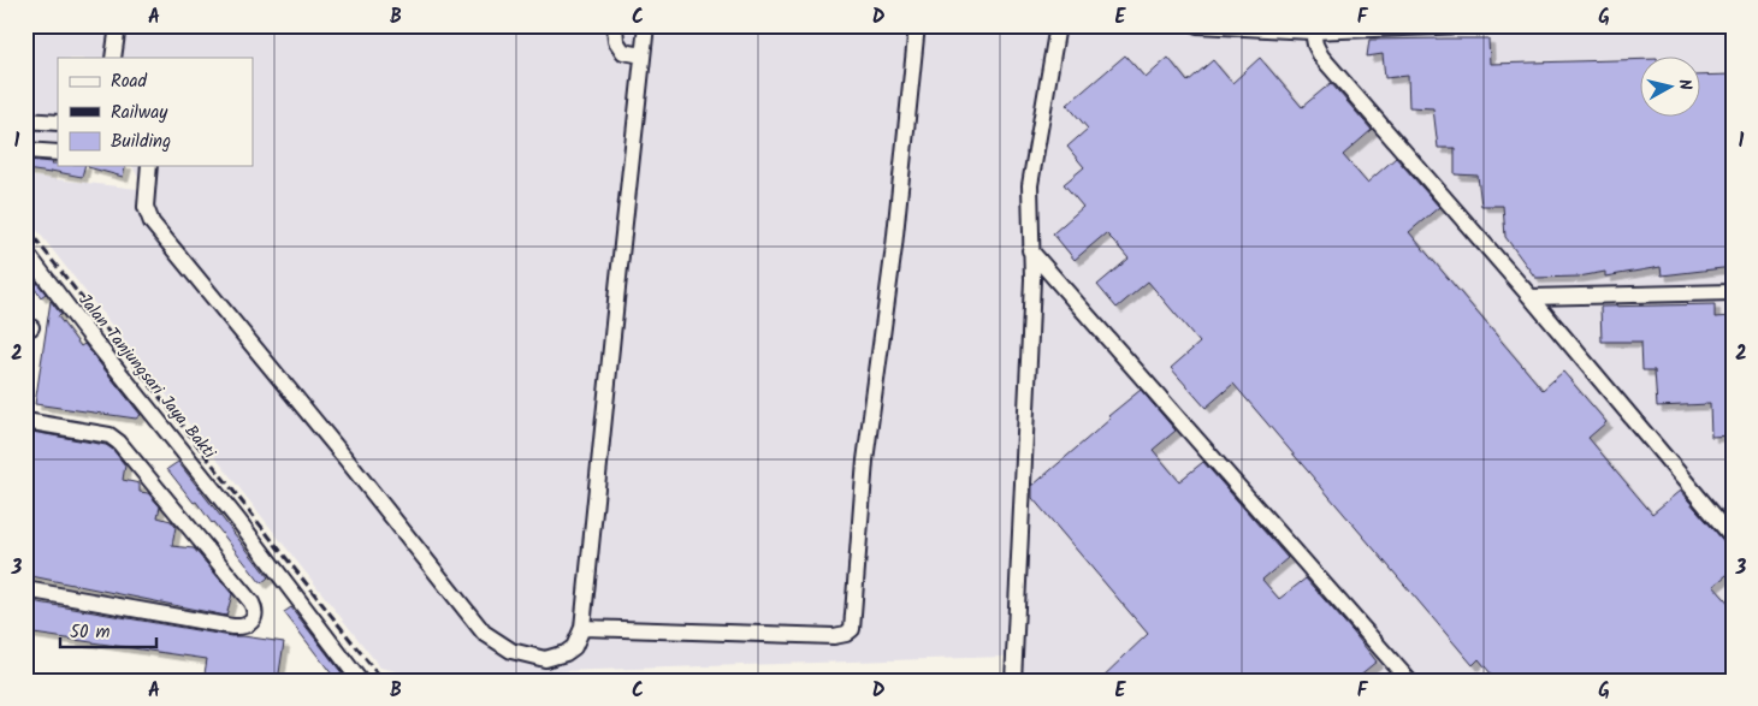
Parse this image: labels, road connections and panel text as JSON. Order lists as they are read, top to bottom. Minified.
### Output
{"streets":{"street":["Jalan Tanjungsari Jaya Bakti"]},"legend":["Road","Railway","Building"],"scale_bar":"50 m","north":"right","grid":{"columns":["A","B","C","D","E","F","G"],"rows":["1","2","3"]}}
